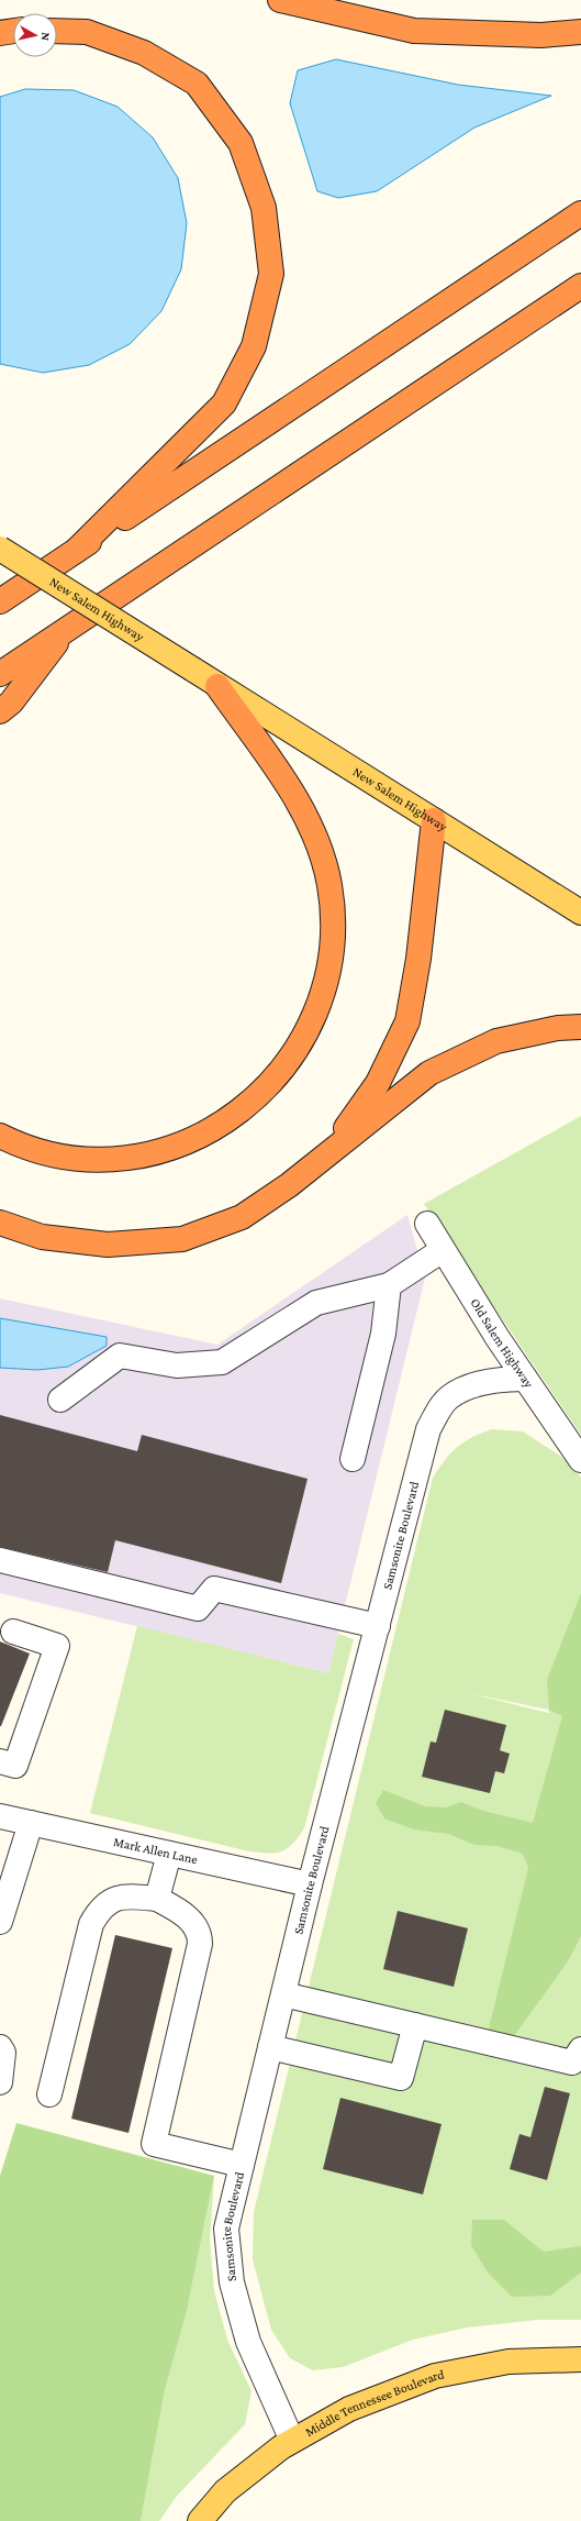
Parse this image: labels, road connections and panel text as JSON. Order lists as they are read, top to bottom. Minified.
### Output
{"streets":{"main road":["New Salem Highway","Middle Tennessee Boulevard"],"street":["Old Salem Highway","Samsonite Boulevard","Mark Allen Lane"]},"crossings":[["Old Salem Highway","Samsonite Boulevard"],["Samsonite Boulevard","Mark Allen Lane"],["Samsonite Boulevard","Middle Tennessee Boulevard"]],"north":"right"}
